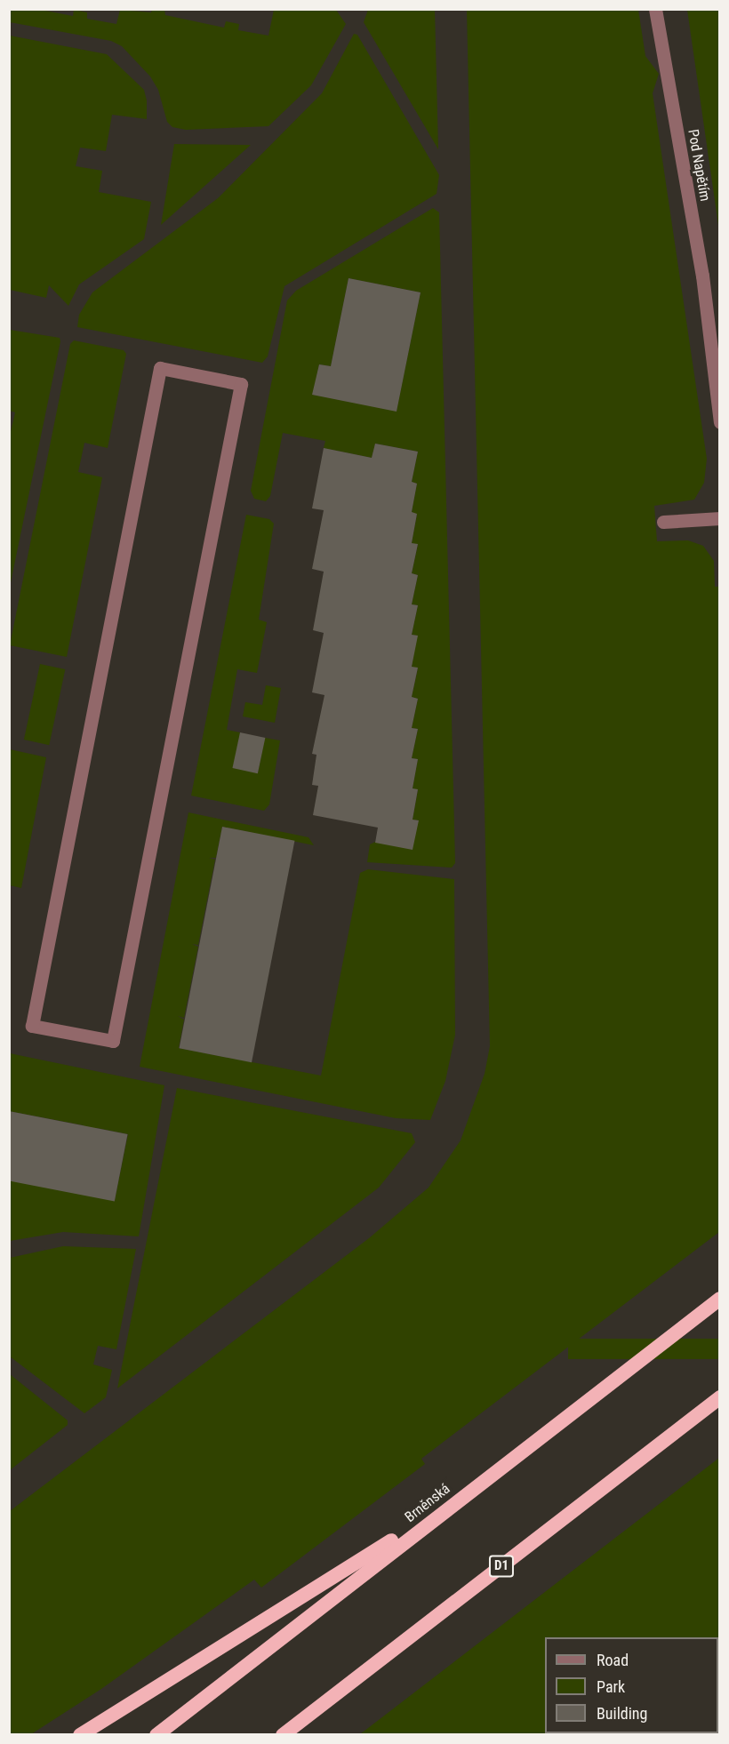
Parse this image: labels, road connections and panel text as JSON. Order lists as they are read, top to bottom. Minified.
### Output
{"streets":{"highway":["Brněnská","D1"],"street":["Pod Napětím"]},"legend":["Road","Park","Building"]}
